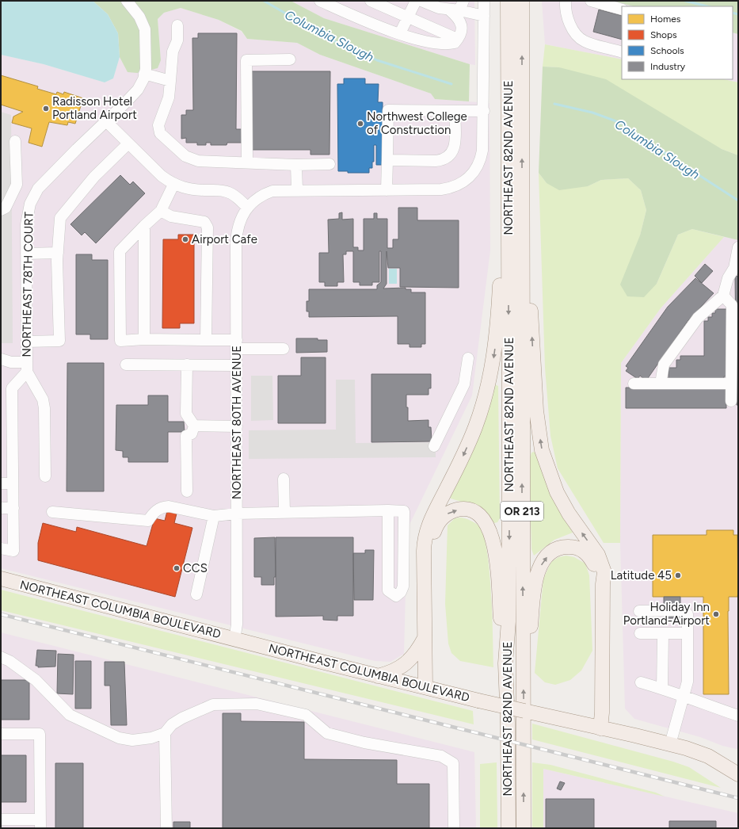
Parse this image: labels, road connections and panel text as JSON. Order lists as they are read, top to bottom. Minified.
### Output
{"streets":{"main road":["NORTHEAST 82ND AVENUE","OR 213","NORTHEAST COLUMBIA BOULEVARD"],"street":["NORTHEAST 78TH COURT","NORTHEAST 80TH AVENUE"]},"crossings":[["NORTHEAST 80TH AVENUE","NORTHEAST COLUMBIA BOULEVARD"]],"water":["Columbia Slough"],"places":["Radisson Hotel Portland Airport","Northwest College of Construction","Airport Cafe","CCS","Latitude 45","Holiday Inn Portland-Airport"],"legend":["Homes","Shops","Schools","Industry"]}
